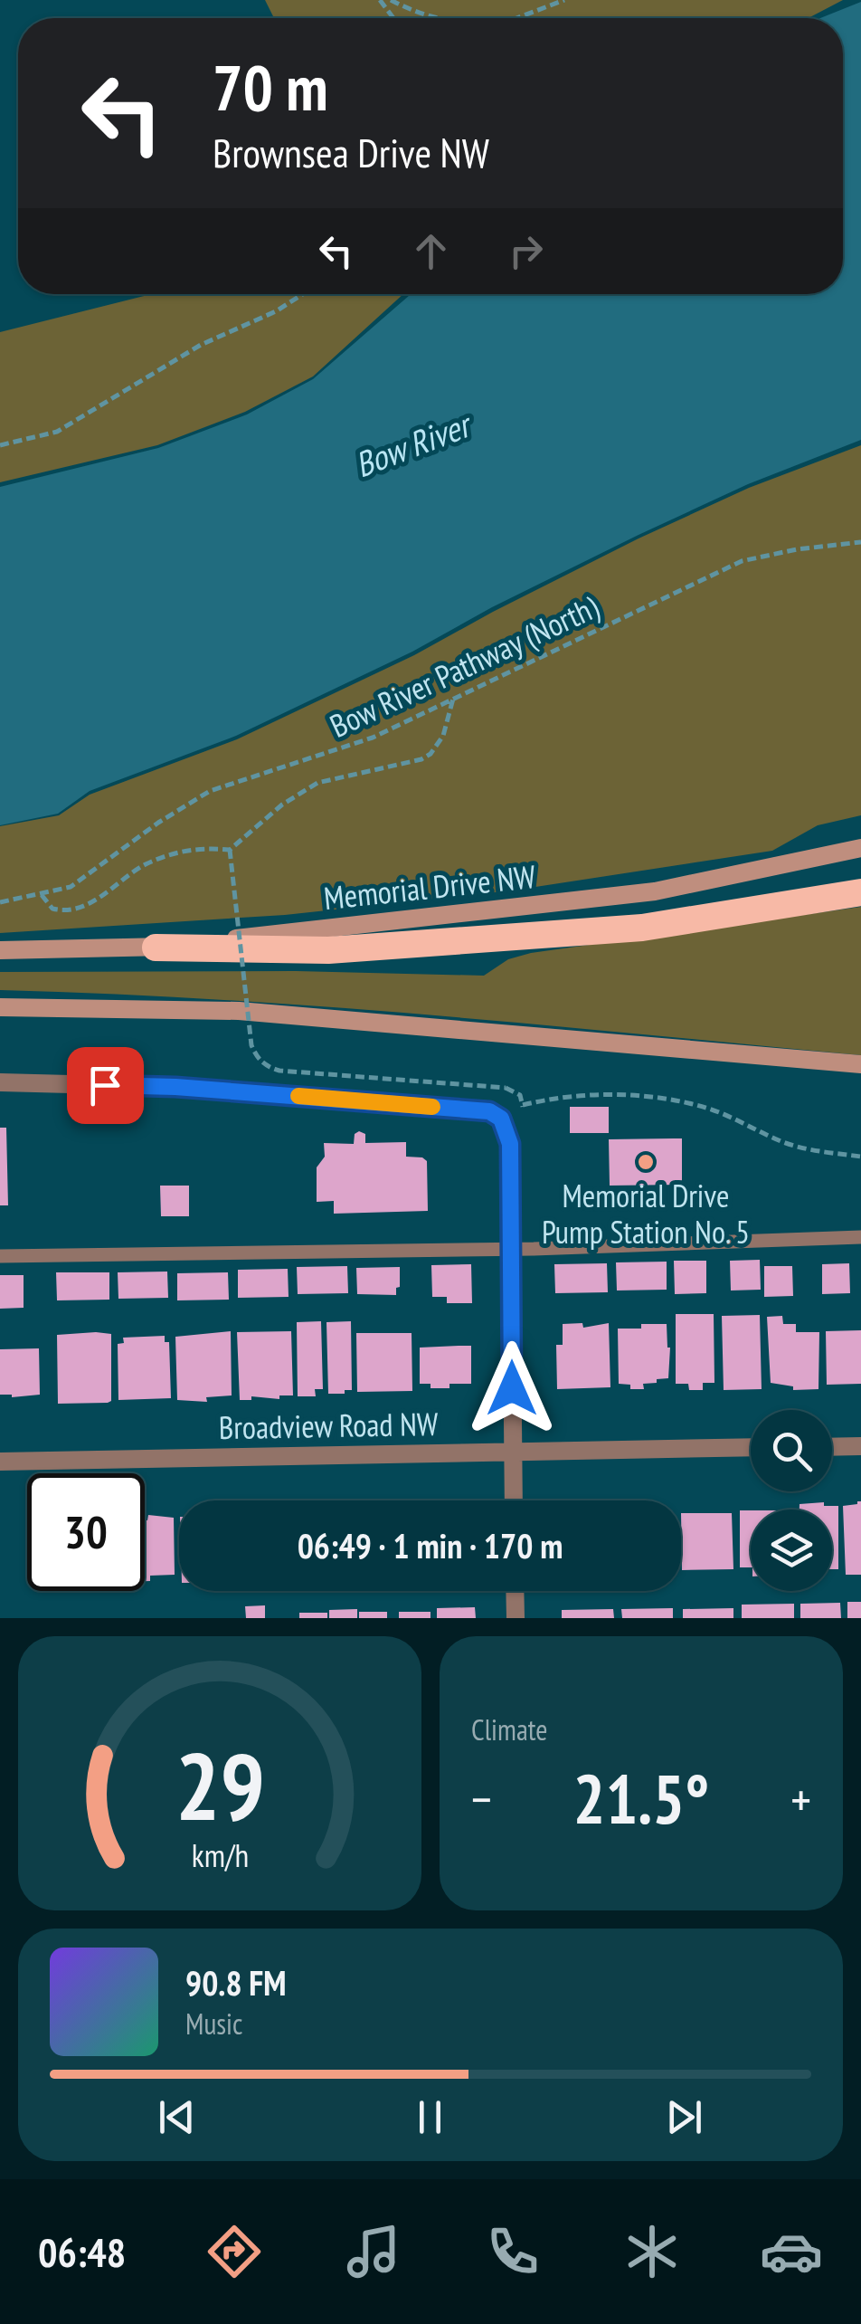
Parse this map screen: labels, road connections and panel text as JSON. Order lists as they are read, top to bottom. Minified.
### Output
{"streets":{"main road":["Memorial Drive NW"],"street":["Broadview Road NW"],"path":["Bow River Pathway (North)"]},"water":["Bow River"],"places":["Memorial Drive Pump Station No. 5"],"page":{"turn":["70 m","Brownsea Drive NW"],"limit":"30","trip":"06:49 · 1 min · 170 m","tile":"Climate","heat":["−","21.5°","+"],"song":["90.8 FM","Music"],"tabs":"06:48","gauge":["29","km/h"]}}
